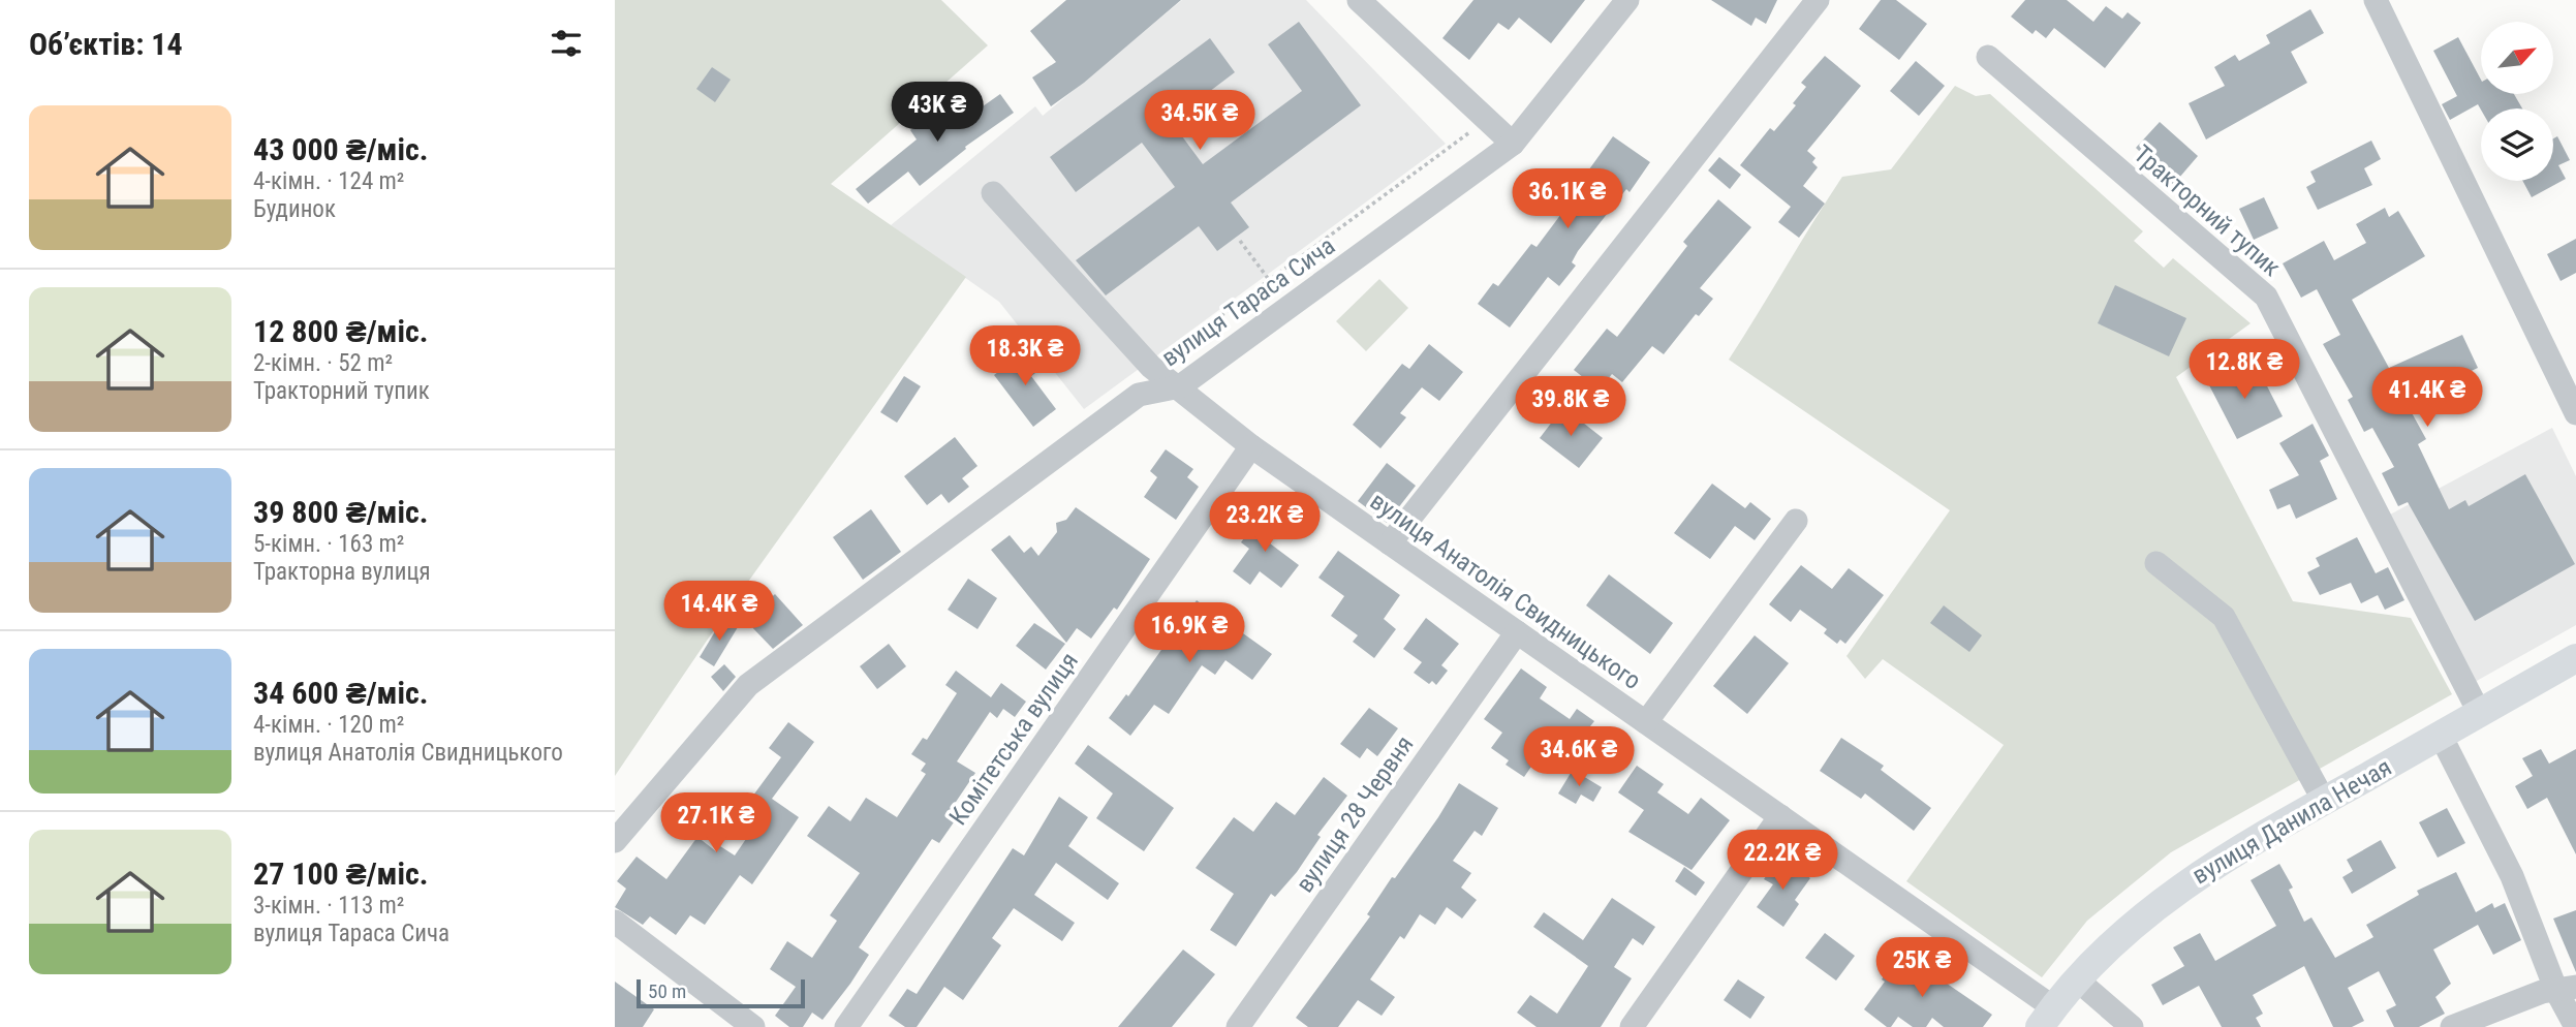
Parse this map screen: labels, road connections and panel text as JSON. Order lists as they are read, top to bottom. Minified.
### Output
{"streets":{"main road":["вулиця Данила Нечая"],"street":["Тракторний тупик","вулиця Тараса Сича","вулиця Анатолія Свидницького","Комітетська вулиця","вулиця 28 Червня"]},"crossings":[["Тракторний тупик","вулиця Данила Нечая"],["вулиця Тараса Сича","вулиця Анатолія Свидницького"],["вулиця Анатолія Свидницького","Комітетська вулиця"],["вулиця Анатолія Свидницького","вулиця 28 Червня"],["вулиця Анатолія Свидницького","вулиця Данила Нечая"]],"scale_bar":"50 m","north":"top right","page":{"heading":"Об’єктів: 14","price":["43K ₴","34.5K ₴","36.1K ₴","18.3K ₴","12.8K ₴","41.4K ₴","39.8K ₴","23.2K ₴","14.4K ₴","16.9K ₴","34.6K ₴","27.1K ₴","22.2K ₴","25K ₴"],"list":[{"name":"43 000 ₴/міс.","note":"4-кімн. · 124 m² · Будинок"},{"name":"12 800 ₴/міс.","note":"2-кімн. · 52 m² · Тракторний тупик"},{"name":"39 800 ₴/міс.","note":"5-кімн. · 163 m² · Тракторна вулиця"},{"name":"34 600 ₴/міс.","note":"4-кімн. · 120 m² · вулиця Анатолія Свидницького"},{"name":"27 100 ₴/міс.","note":"3-кімн. · 113 m² · вулиця Тараса Сича"}],"scale":"50 m"}}
